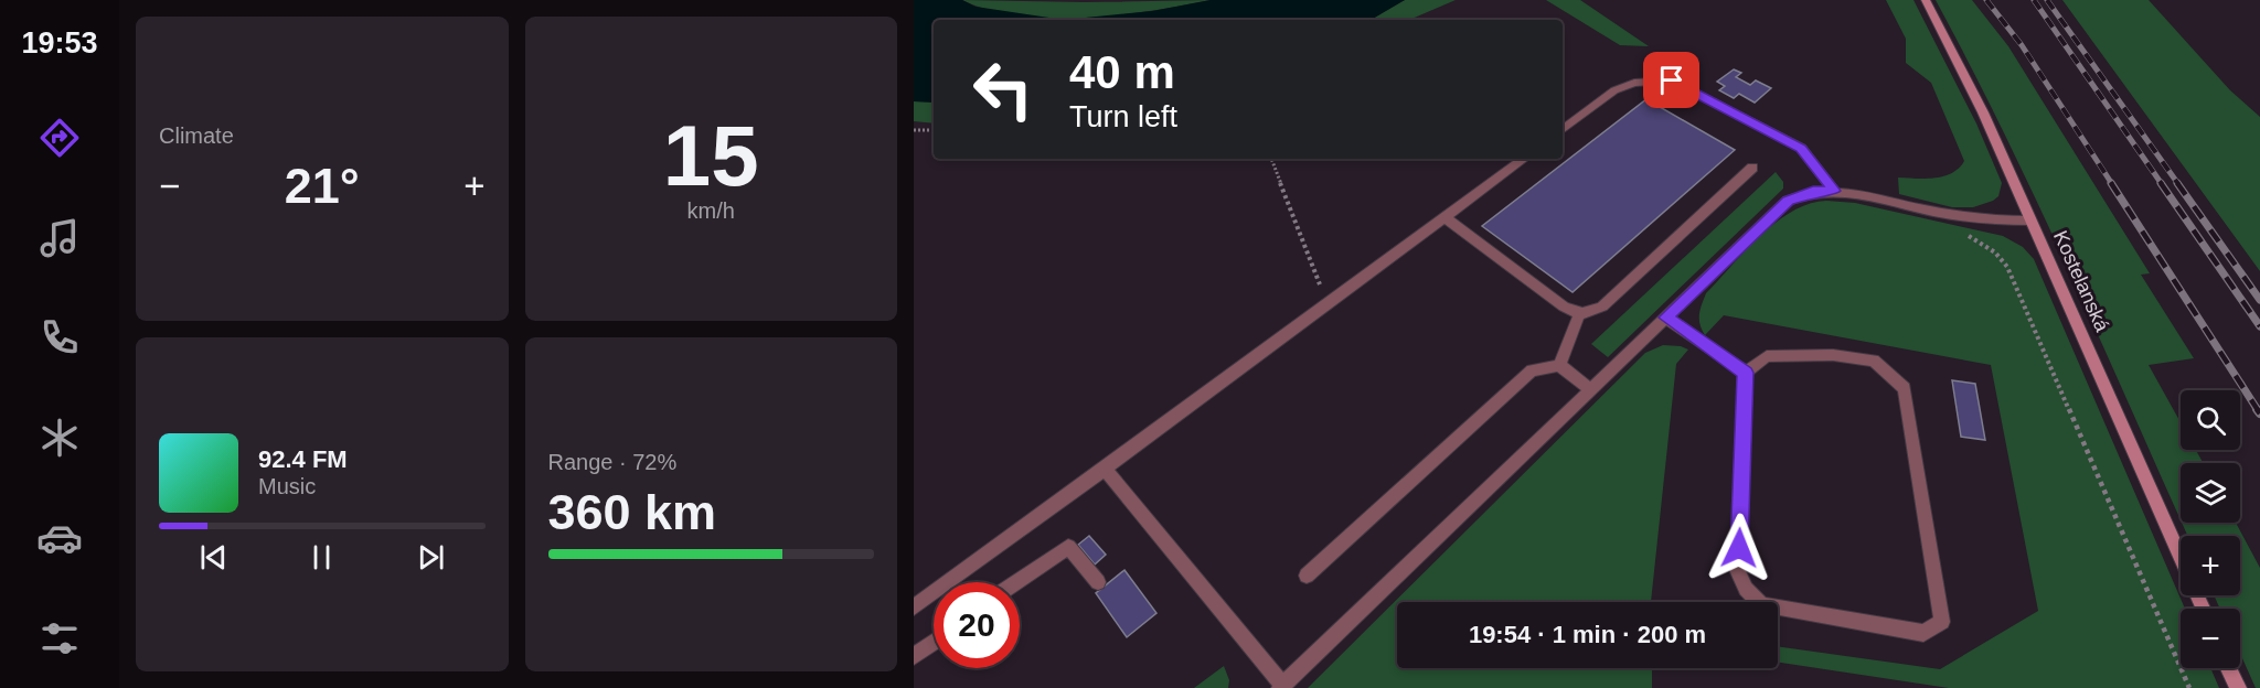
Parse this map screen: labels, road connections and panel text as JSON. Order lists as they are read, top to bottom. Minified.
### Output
{"streets":{"main road":["Kostelanská"]},"page":{"tabs":"19:53","tile":["Climate",["15","km/h"],["Range · 72%","360 km"]],"turn":["40 m","Turn left"],"heat":["−","21°","+"],"map_buttons":["+","−"],"song":["92.4 FM","Music"],"limit":"20","trip":"19:54 · 1 min · 200 m"}}
